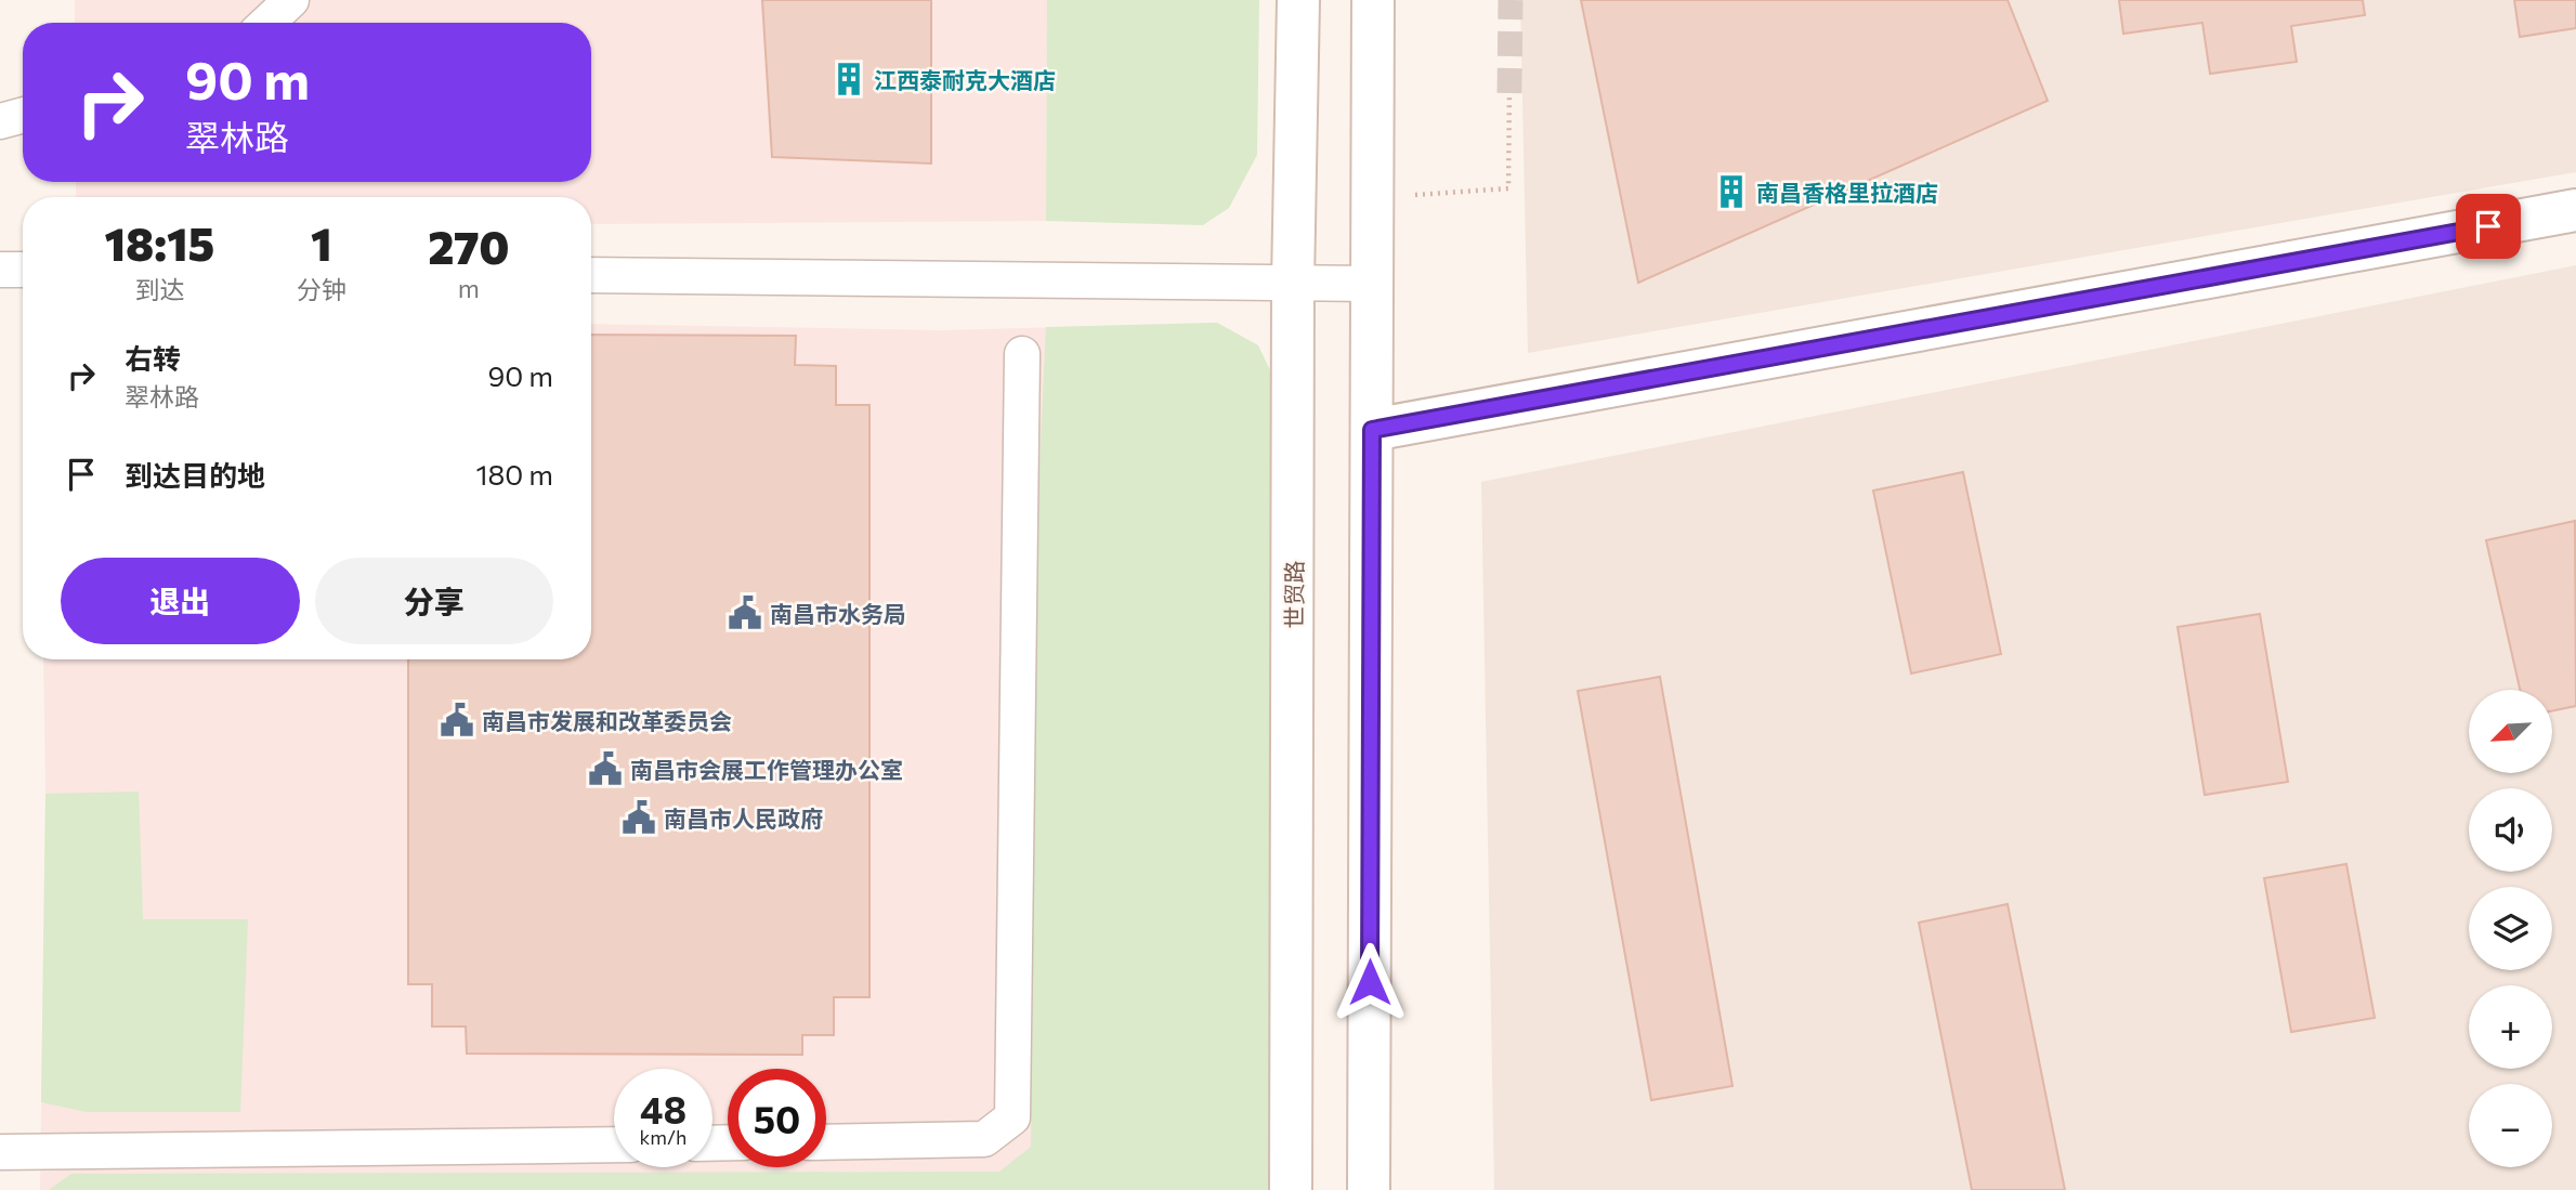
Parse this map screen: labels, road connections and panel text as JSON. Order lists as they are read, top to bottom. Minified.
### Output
{"streets":{"main road":["世贸路"]},"places":{"building":["江西泰耐克大酒店","南昌香格里拉酒店"],"public building":["南昌市水务局","南昌市发展和改革委员会","南昌市会展工作管理办公室","南昌市人民政府"]},"north":"bottom left","page":{"turn":["90 m","翠林路"],"eta":["18:15","到达","1","分钟","270","m"],"list":[{"name":"右转","note":"翠林路","value":"90 m"},{"name":"到达目的地","value":"180 m"}],"buttons":["退出","分享"],"map_buttons":["+","−"],"speed":"48 km/h","limit":"50"}}
